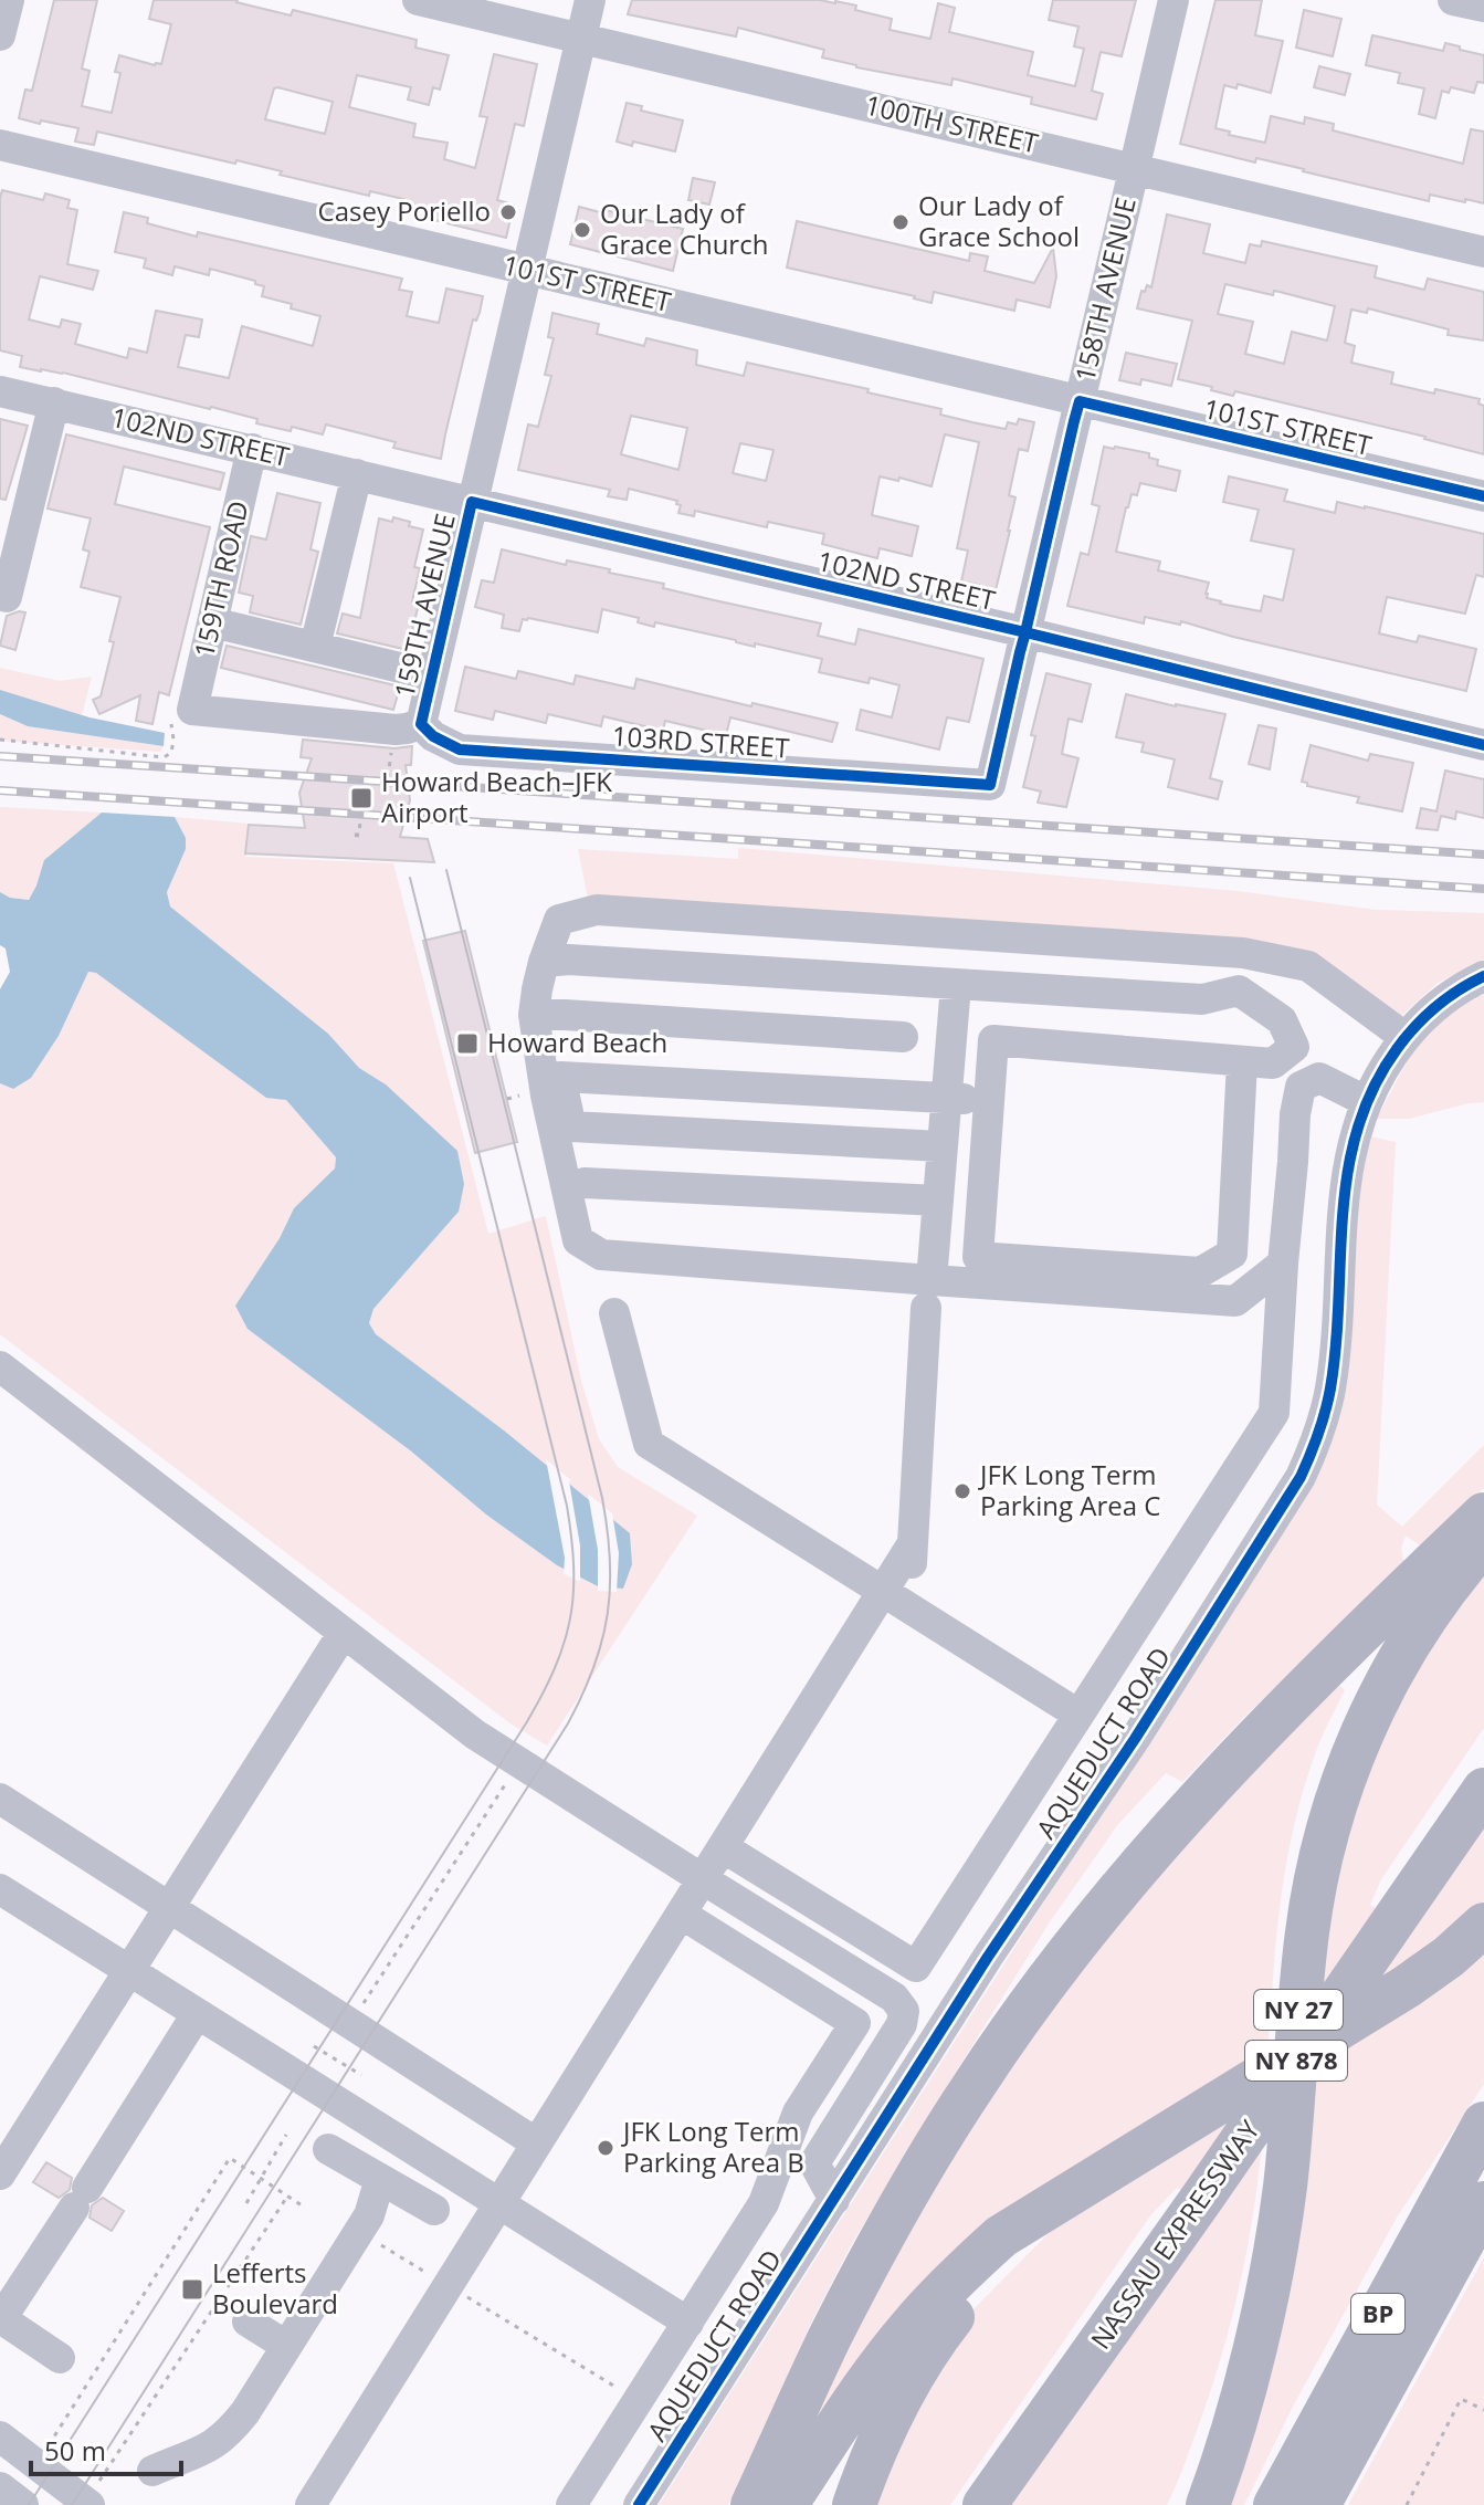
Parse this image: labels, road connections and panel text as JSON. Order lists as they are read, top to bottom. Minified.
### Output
{"streets":{"highway":["NY 27","NY 878","NASSAU EXPRESSWAY","BP"],"street":["100TH STREET","101ST STREET","158TH AVENUE","102ND STREET","159TH ROAD","159TH AVENUE","103RD STREET","AQUEDUCT ROAD"]},"crossings":[["100TH STREET","158TH AVENUE"],["100TH STREET","159TH AVENUE"],["101ST STREET","158TH AVENUE"],["101ST STREET","159TH AVENUE"],["158TH AVENUE","102ND STREET"],["158TH AVENUE","103RD STREET"],["102ND STREET","159TH ROAD"],["102ND STREET","159TH AVENUE"],["159TH AVENUE","103RD STREET"]],"places":{"other":["Casey Poriello","Our Lady of Grace School","Our Lady of Grace Church","JFK Long Term Parking Area C","JFK Long Term Parking Area B"],"transit":["Howard Beach–JFK Airport","Howard Beach","Lefferts Boulevard"]},"scale_bar":"50 m"}
